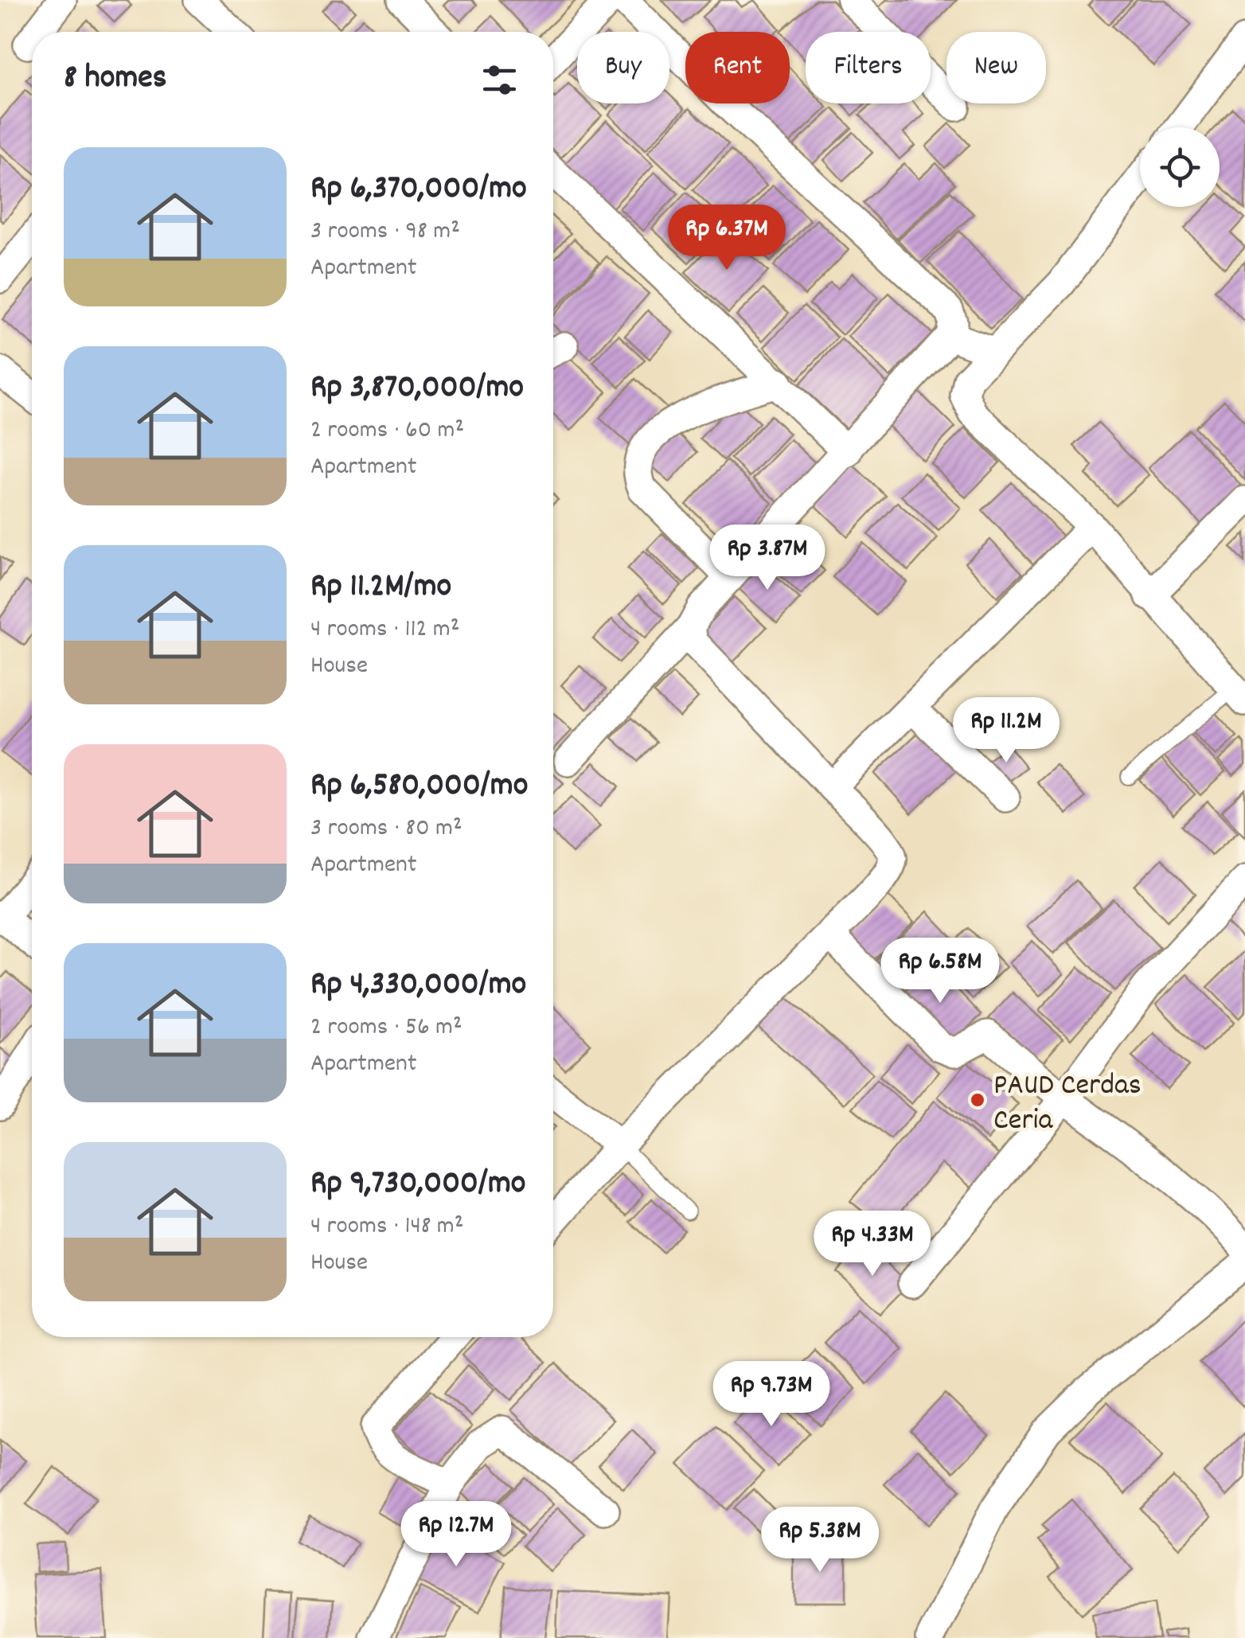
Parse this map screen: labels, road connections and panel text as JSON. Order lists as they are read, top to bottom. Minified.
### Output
{"places":["PAUD Cerdas Ceria"],"page":{"chip":["Buy","Rent","Filters","New"],"heading":"8 homes","list":[{"name":"Rp 6,370,000/mo","note":"3 rooms · 98 m² · Apartment"},{"name":"Rp 3,870,000/mo","note":"2 rooms · 60 m² · Apartment"},{"name":"Rp 11.2M/mo","note":"4 rooms · 112 m² · House"},{"name":"Rp 6,580,000/mo","note":"3 rooms · 80 m² · Apartment"},{"name":"Rp 4,330,000/mo","note":"2 rooms · 56 m² · Apartment"},{"name":"Rp 9,730,000/mo","note":"4 rooms · 148 m² · House"}],"price":["Rp 6.37M","Rp 3.87M","Rp 11.2M","Rp 6.58M","Rp 4.33M","Rp 9.73M","Rp 12.7M","Rp 5.38M"]}}
